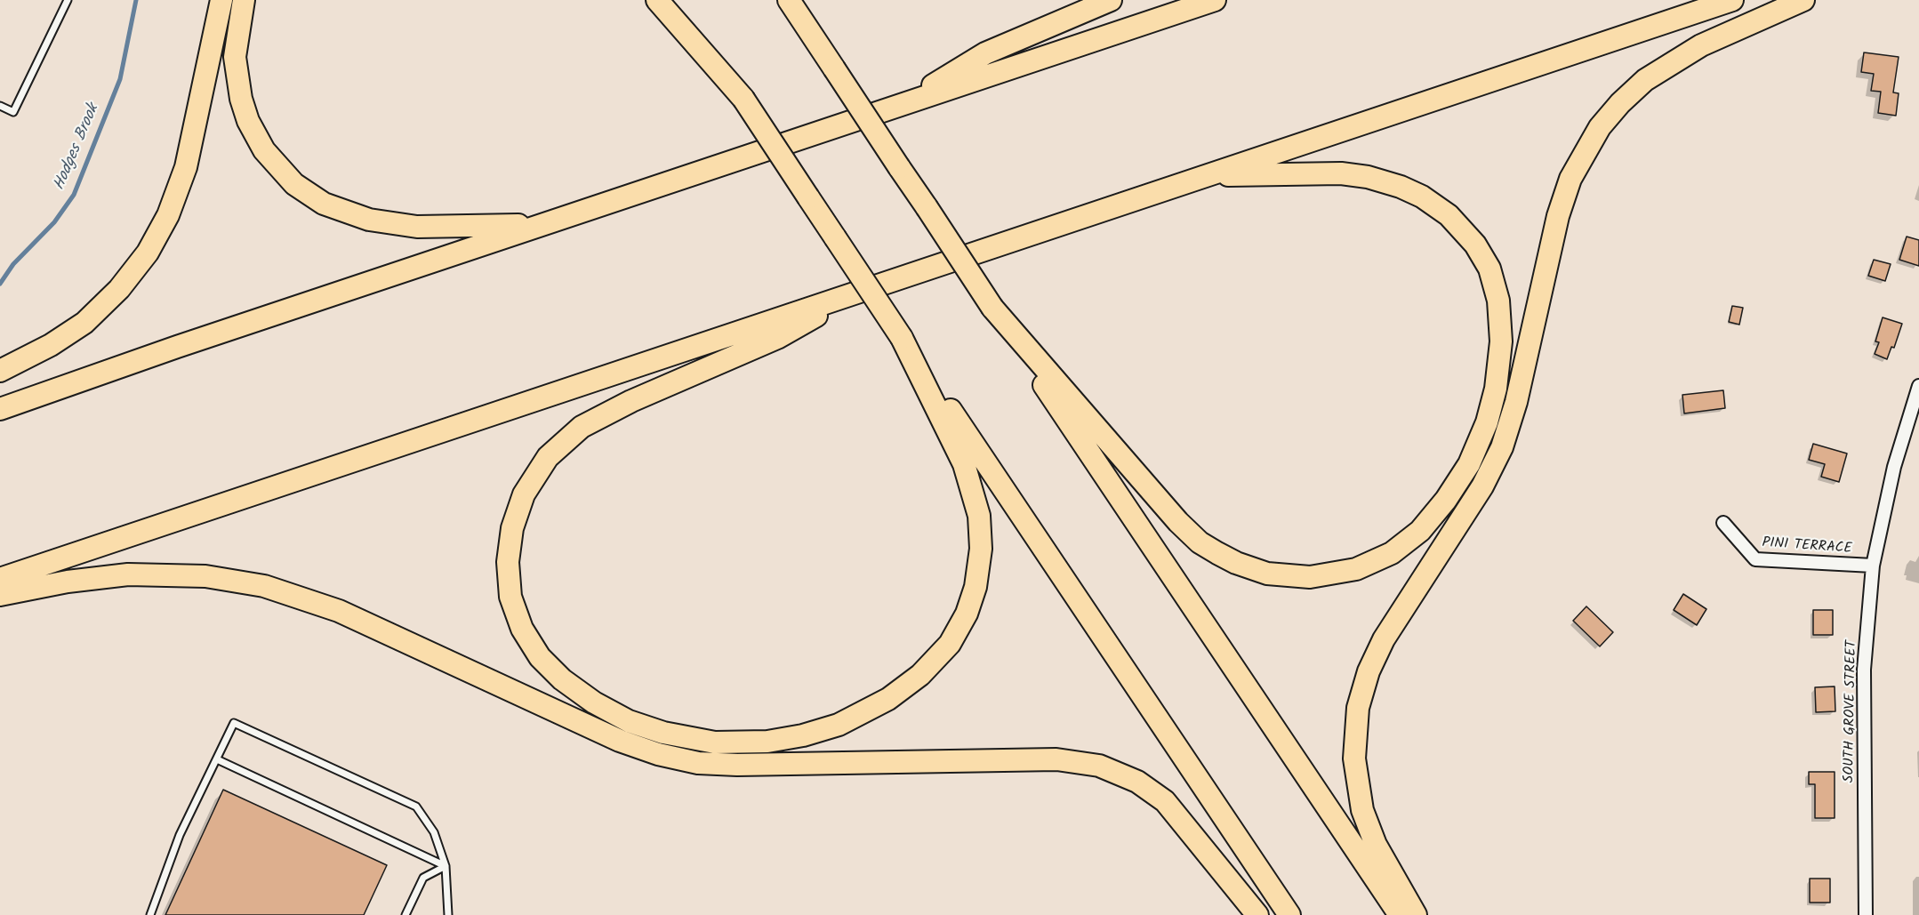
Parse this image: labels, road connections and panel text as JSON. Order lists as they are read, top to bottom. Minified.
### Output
{"streets":{"street":["PINI TERRACE","SOUTH GROVE STREET"]},"crossings":[["PINI TERRACE","SOUTH GROVE STREET"]],"water":["Hodges Brook"]}
